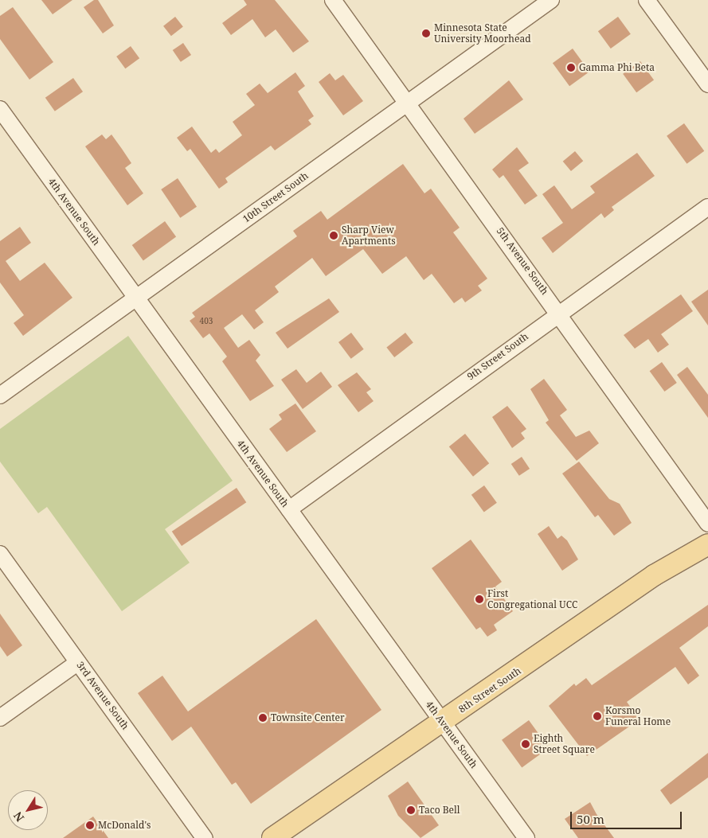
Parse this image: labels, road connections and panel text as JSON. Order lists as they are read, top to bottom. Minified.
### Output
{"streets":{"main road":["8th Street South"],"street":["10th Street South","4th Avenue South","5th Avenue South","9th Street South","3rd Avenue South"]},"crossings":[["10th Street South","4th Avenue South"],["10th Street South","5th Avenue South"],["4th Avenue South","9th Street South"],["4th Avenue South","8th Street South"],["5th Avenue South","9th Street South"]],"places":["Minnesota State University Moorhead","Gamma Phi Beta","Sharp View Apartments","First Congregational UCC","Korsmo Funeral Home","Townsite Center","Eighth Street Square","Taco Bell","McDonald's"],"house_numbers":["403"],"scale_bar":"50 m","north":"bottom left"}
